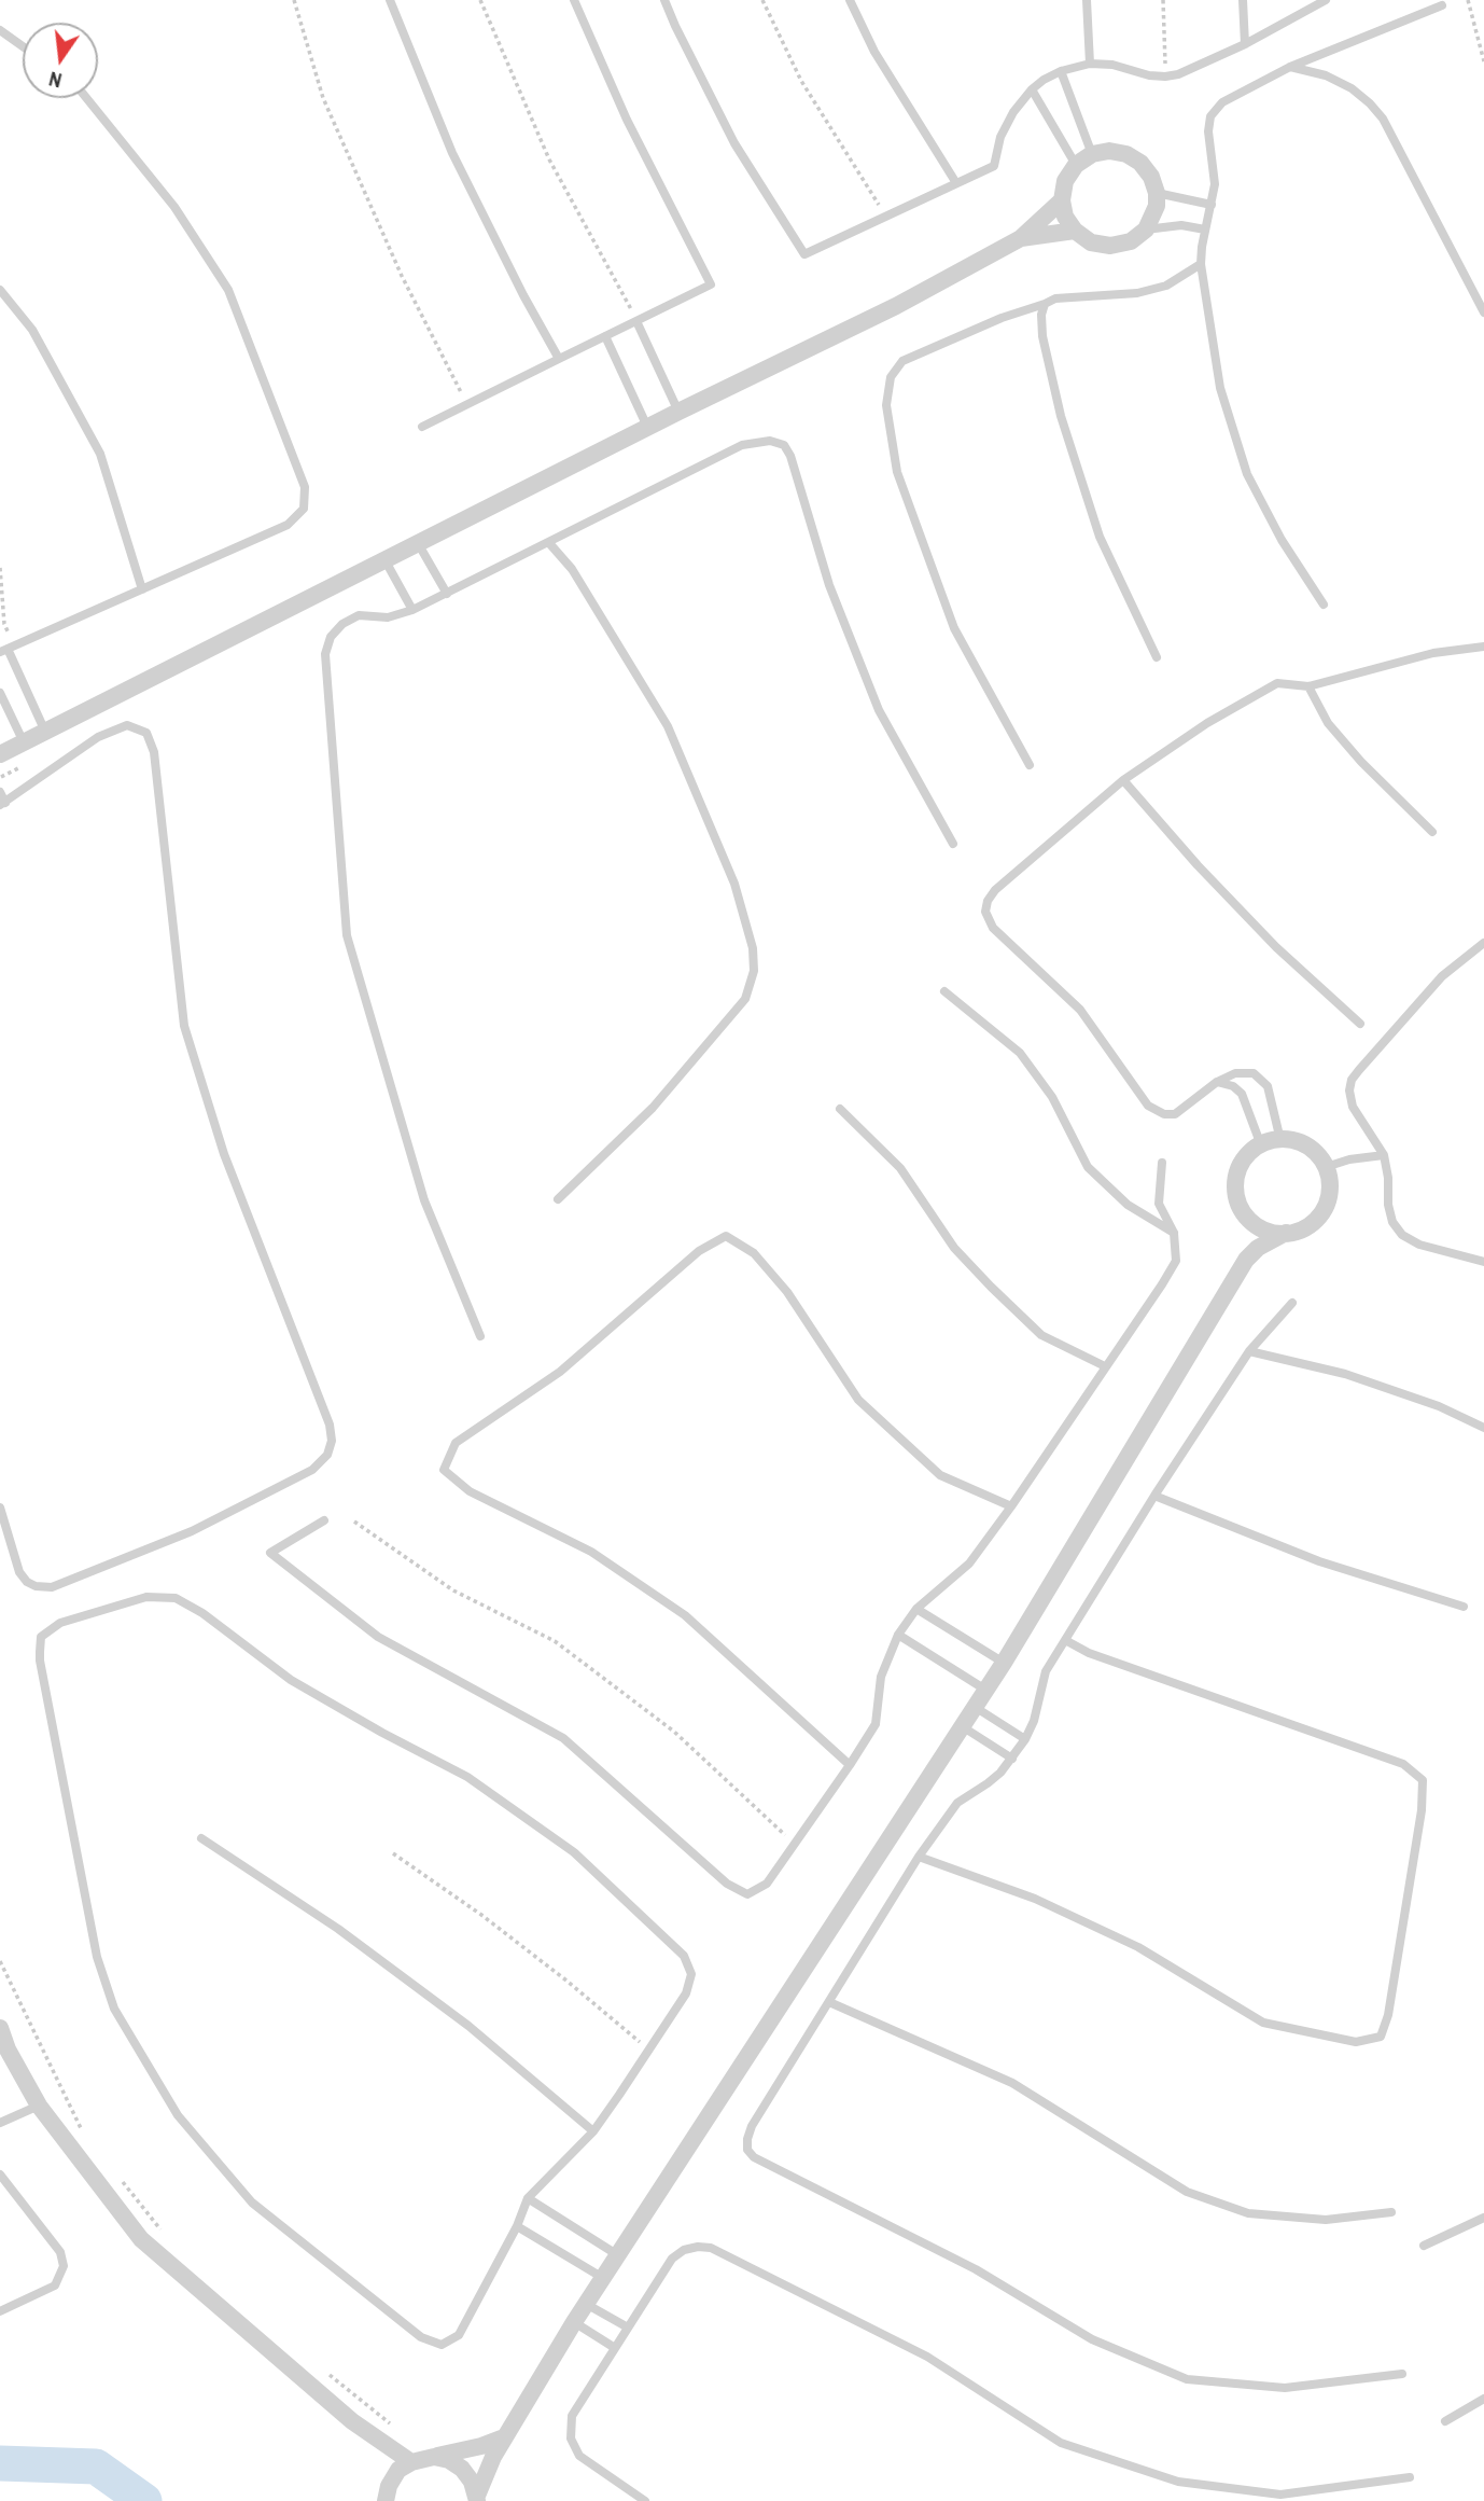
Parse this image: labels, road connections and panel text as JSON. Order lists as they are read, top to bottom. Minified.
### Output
{"north":"bottom"}
